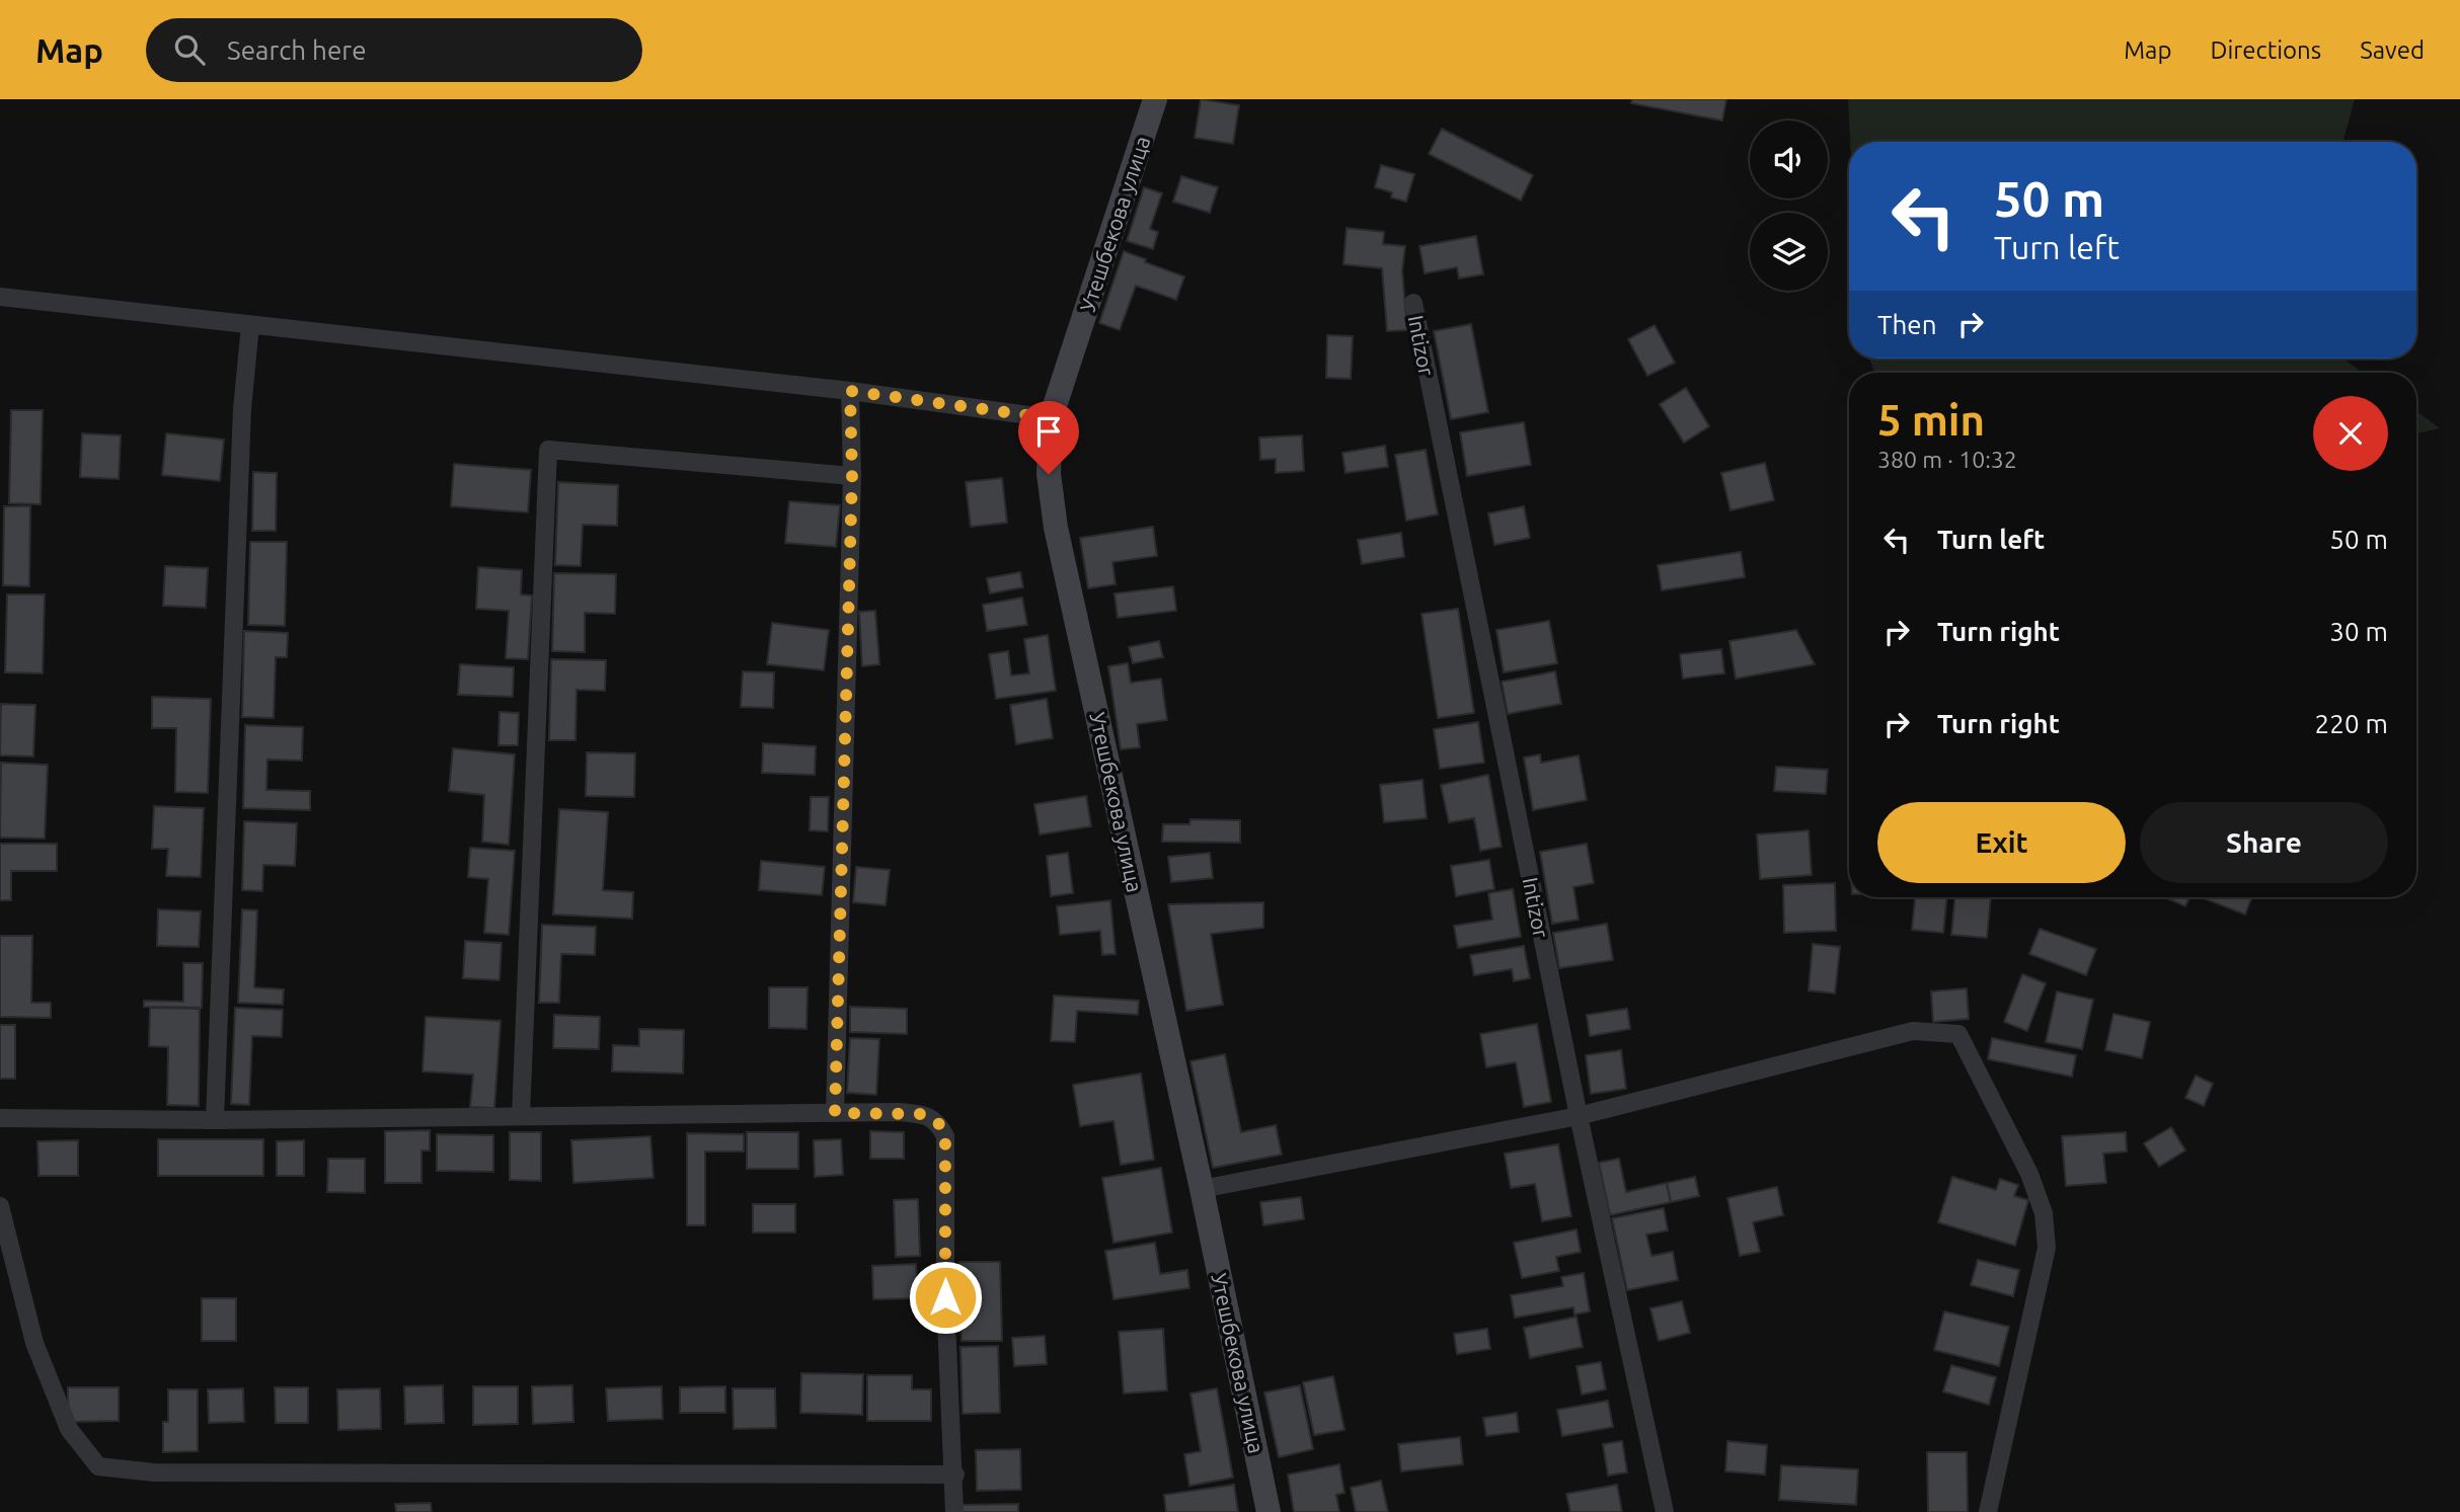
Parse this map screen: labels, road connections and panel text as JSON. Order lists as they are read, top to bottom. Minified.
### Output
{"streets":{"main road":["Утешбекова улица"],"street":["Intizor"]},"page":{"header":"Map","search":"Search here","nav":["Map","Directions","Saved"],"turn":["50 m","Turn left"],"then":"Then","heading":["5 min","380 m · 10:32"],"list":[{"name":"Turn left","value":"50 m"},{"name":"Turn right","value":"30 m"},{"name":"Turn right","value":"220 m"}],"buttons":["Exit","Share"]}}
